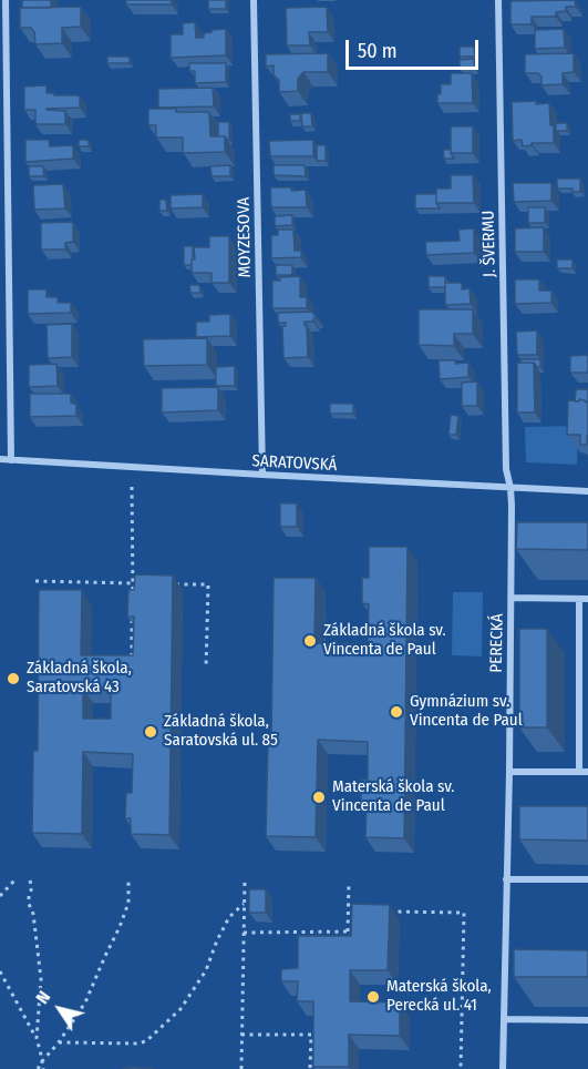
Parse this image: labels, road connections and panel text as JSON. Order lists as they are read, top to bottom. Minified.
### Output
{"streets":{"street":["MOYZESOVA","J. ŠVERMU","SARATOVSKÁ","PERECKÁ"]},"crossings":[["MOYZESOVA","SARATOVSKÁ"],["J. ŠVERMU","SARATOVSKÁ"],["J. ŠVERMU","PERECKÁ"],["SARATOVSKÁ","PERECKÁ"]],"places":["Základná škola sv. Vincenta de Paul","Základná škola, Saratovská 43","Gymnázium sv. Vincenta de Paul","Základná škola, Saratovská ul. 85","Materská škola sv. Vincenta de Paul","Materská škola, Perecká ul. 41"],"scale_bar":"50 m","north":"top left"}
